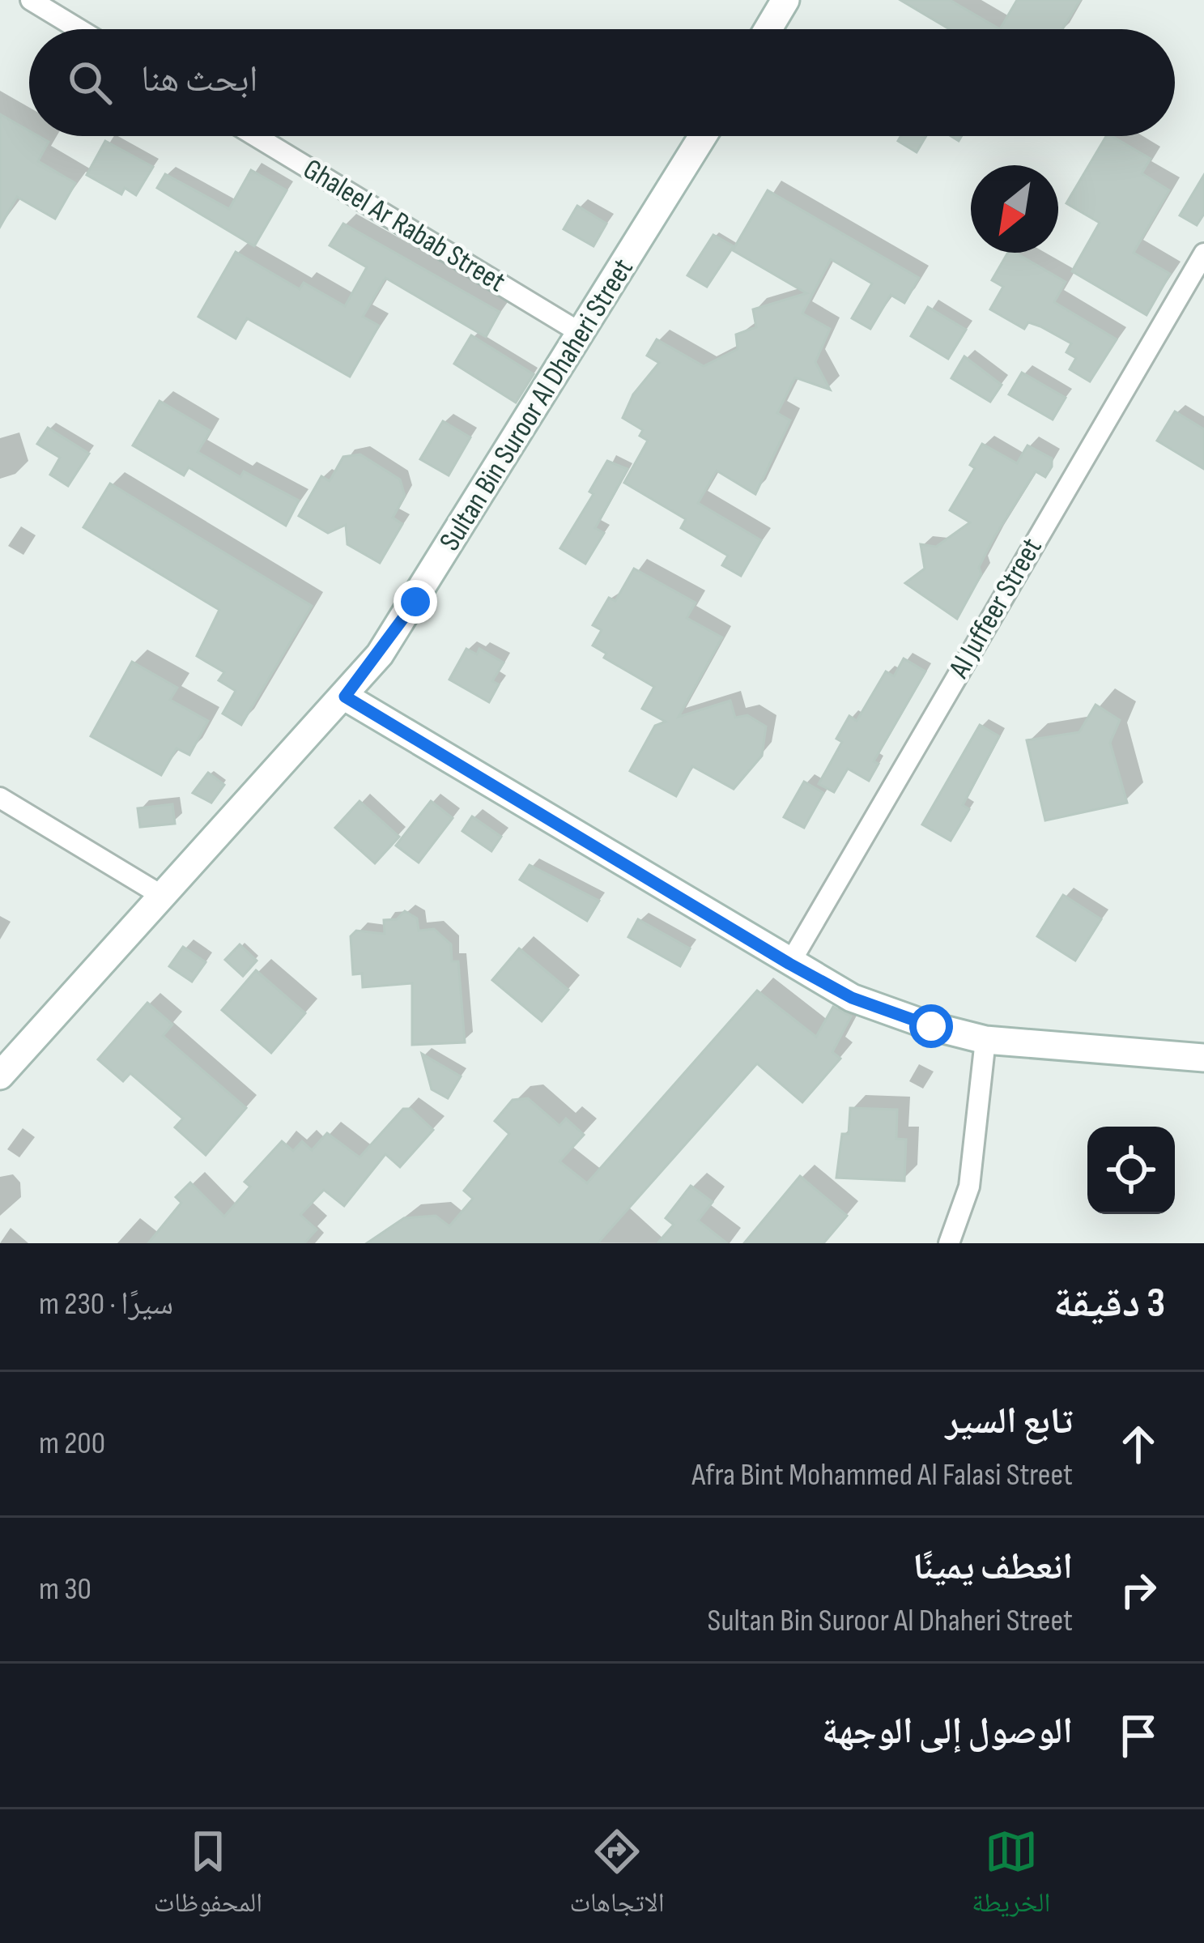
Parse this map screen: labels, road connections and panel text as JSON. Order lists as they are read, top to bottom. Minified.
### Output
{"streets":{"street":["Ghaleel Ar Rabab Street","Sultan Bin Suroor Al Dhaheri Street","Al Juffeer Street"]},"crossings":[["Ghaleel Ar Rabab Street","Sultan Bin Suroor Al Dhaheri Street"]],"north":"bottom left","page":{"search":"ابحث هنا","heading":["3 دقيقة","سيرًا · 230 m"],"list":[["تابع السير","Afra Bint Mohammed Al Falasi Street","200 m"],["انعطف يمينًا","Sultan Bin Suroor Al Dhaheri Street","30 m"],"الوصول إلى الوجهة"],"nav":["الخريطة","الاتجاهات","المحفوظات"]}}
